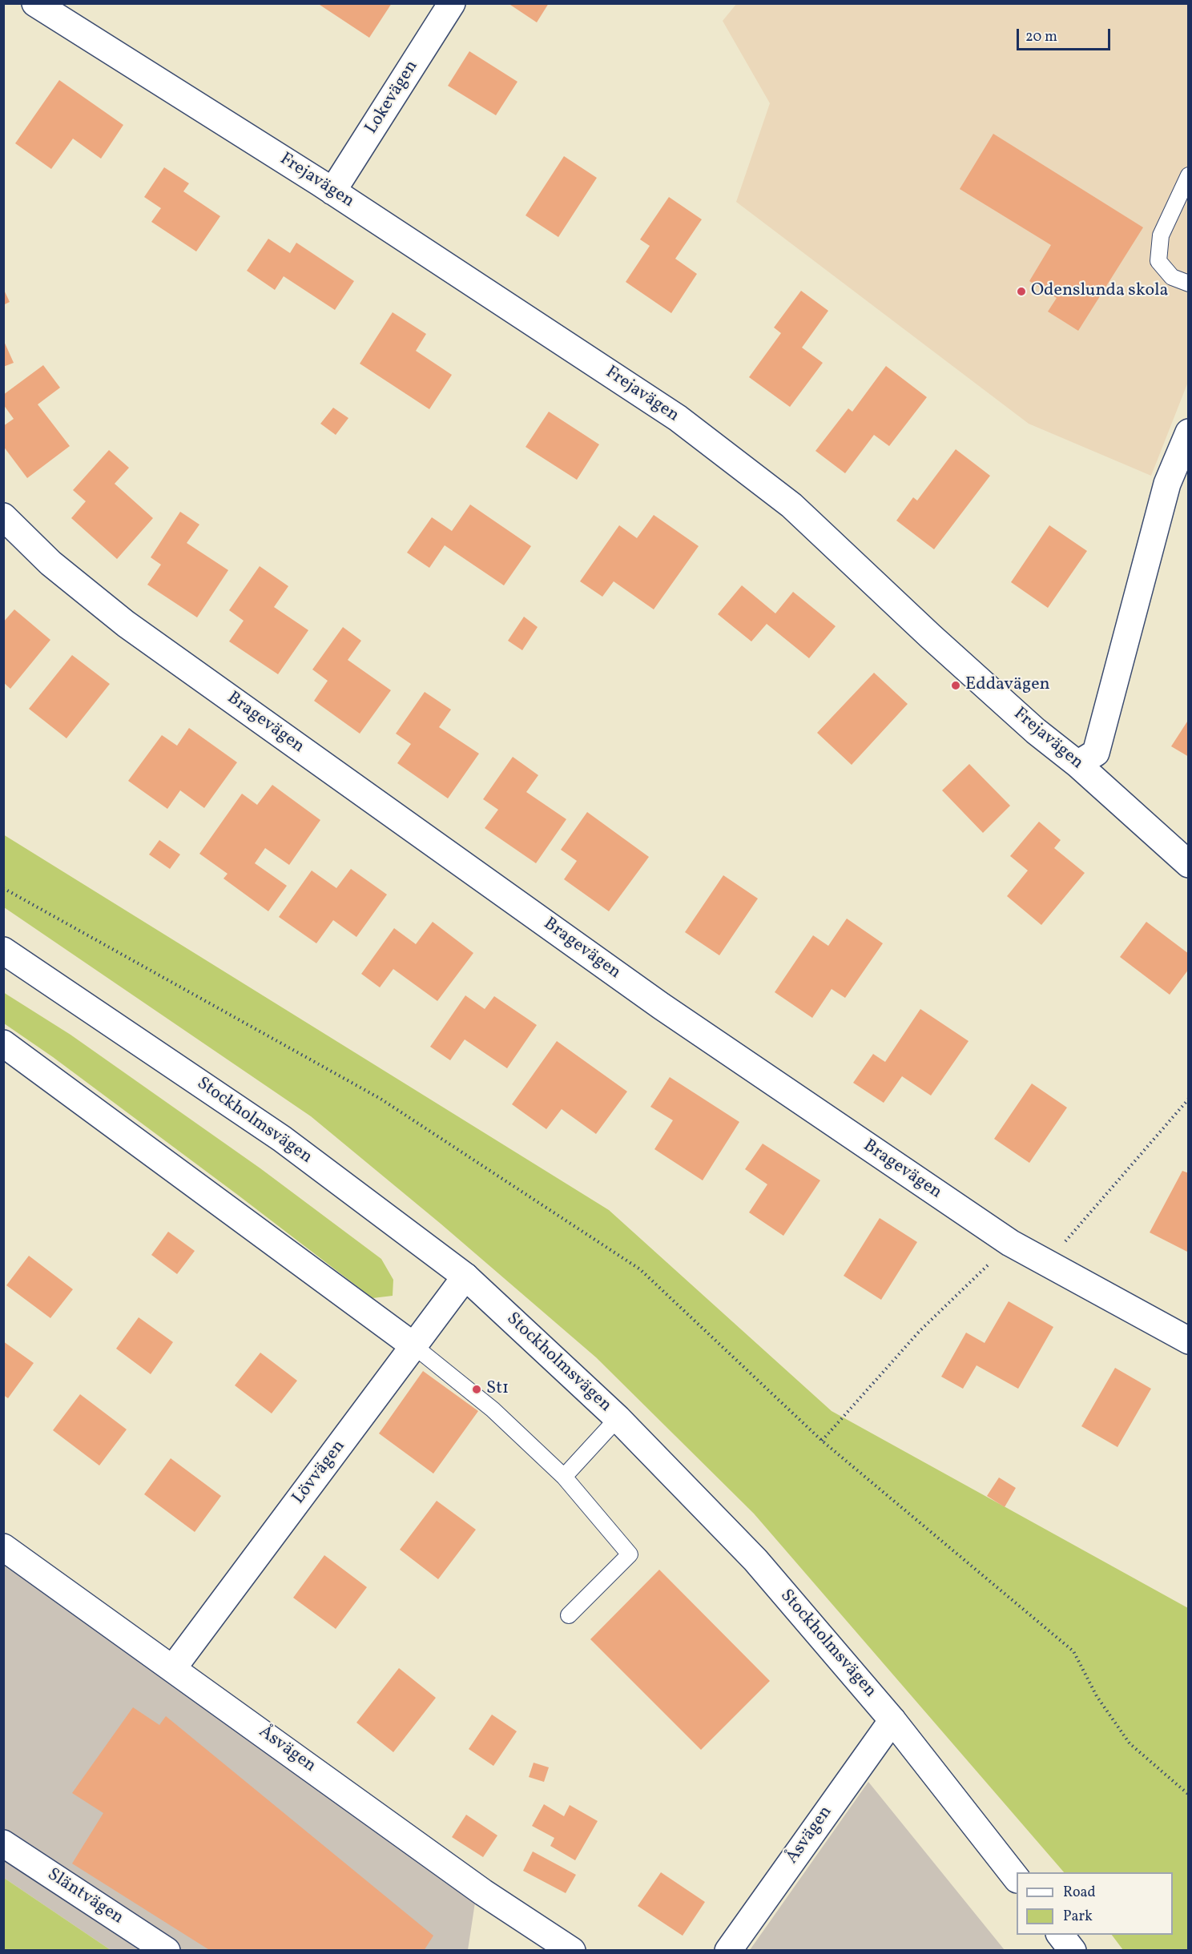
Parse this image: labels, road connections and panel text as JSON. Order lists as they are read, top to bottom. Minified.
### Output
{"streets":{"street":["Lokevägen","Frejavägen","Bragevägen","Stockholmsvägen","Lövvägen","Åsvägen","Släntvägen"]},"crossings":[["Lokevägen","Frejavägen"],["Stockholmsvägen","Lövvägen"],["Stockholmsvägen","Åsvägen"],["Lövvägen","Åsvägen"]],"places":["Odenslunda skola","Eddavägen","St1"],"legend":["Road","Park"],"scale_bar":"20 m"}
